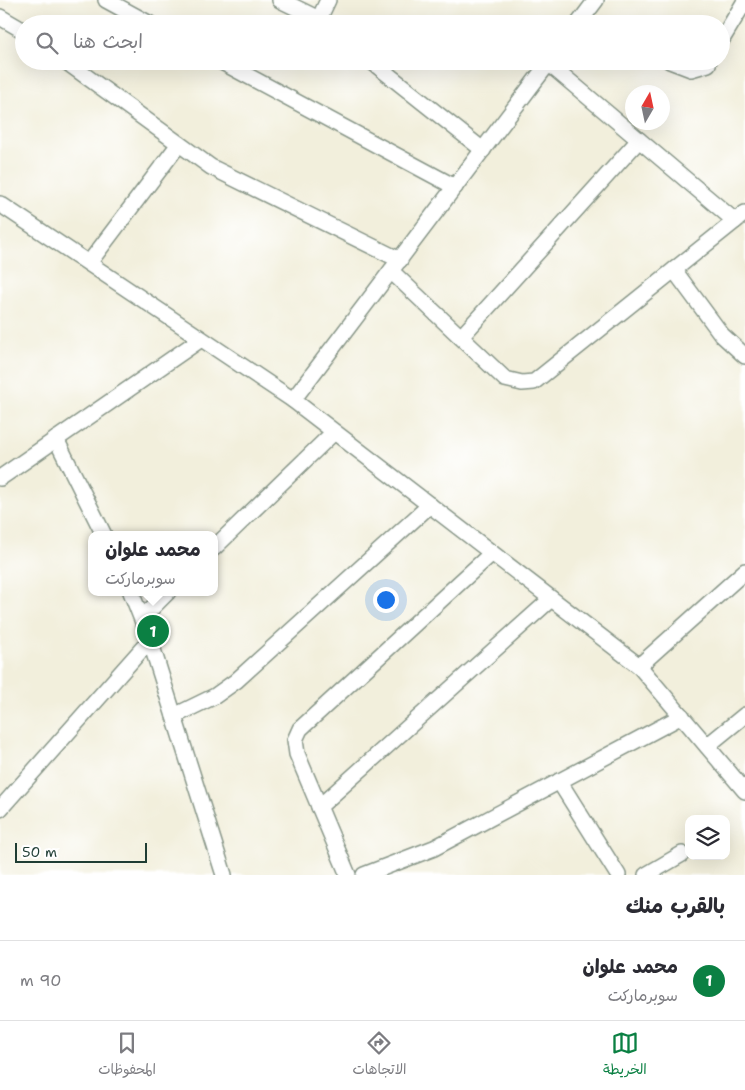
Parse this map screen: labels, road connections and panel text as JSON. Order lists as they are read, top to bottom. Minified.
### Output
{"scale_bar":"50 m","north":"top","page":{"search":"ابحث هنا","popup":["محمد علوان","سوبرماركت"],"pins":"1","scale":"50 m","heading":"بالقرب منك","list":[{"mark":"1","name":"محمد علوان","note":"سوبرماركت","value":"90 m"}],"nav":["الخريطة","الاتجاهات","المحفوظات"]}}
